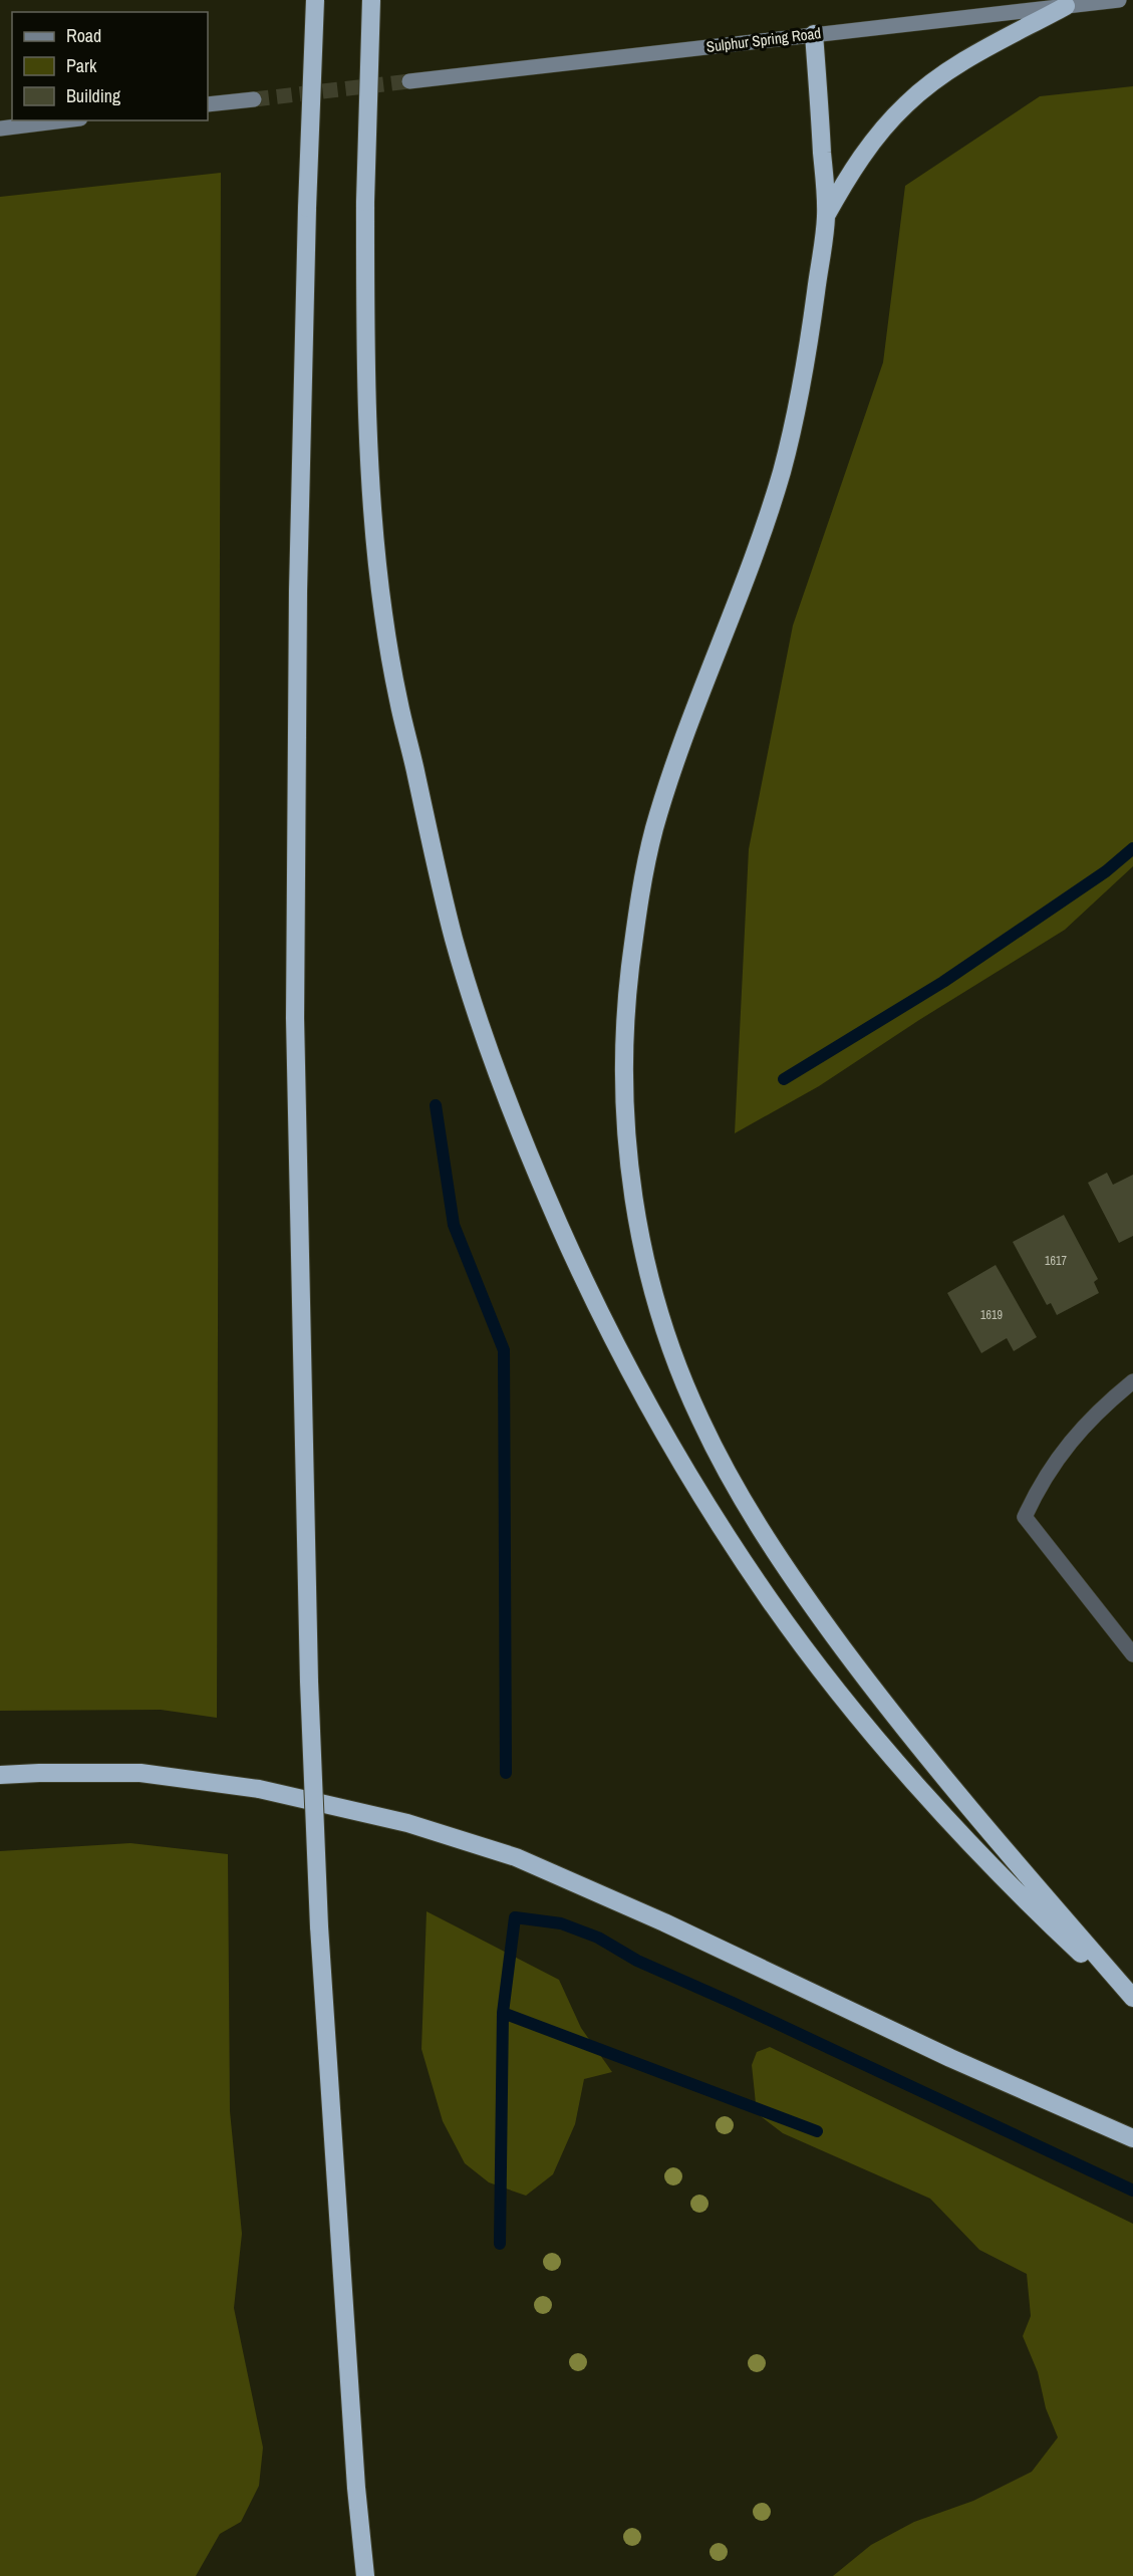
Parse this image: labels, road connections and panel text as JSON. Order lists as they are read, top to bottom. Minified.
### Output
{"streets":{"main road":["Sulphur Spring Road"]},"house_numbers":["1617","1619"],"legend":["Road","Park","Building"]}
